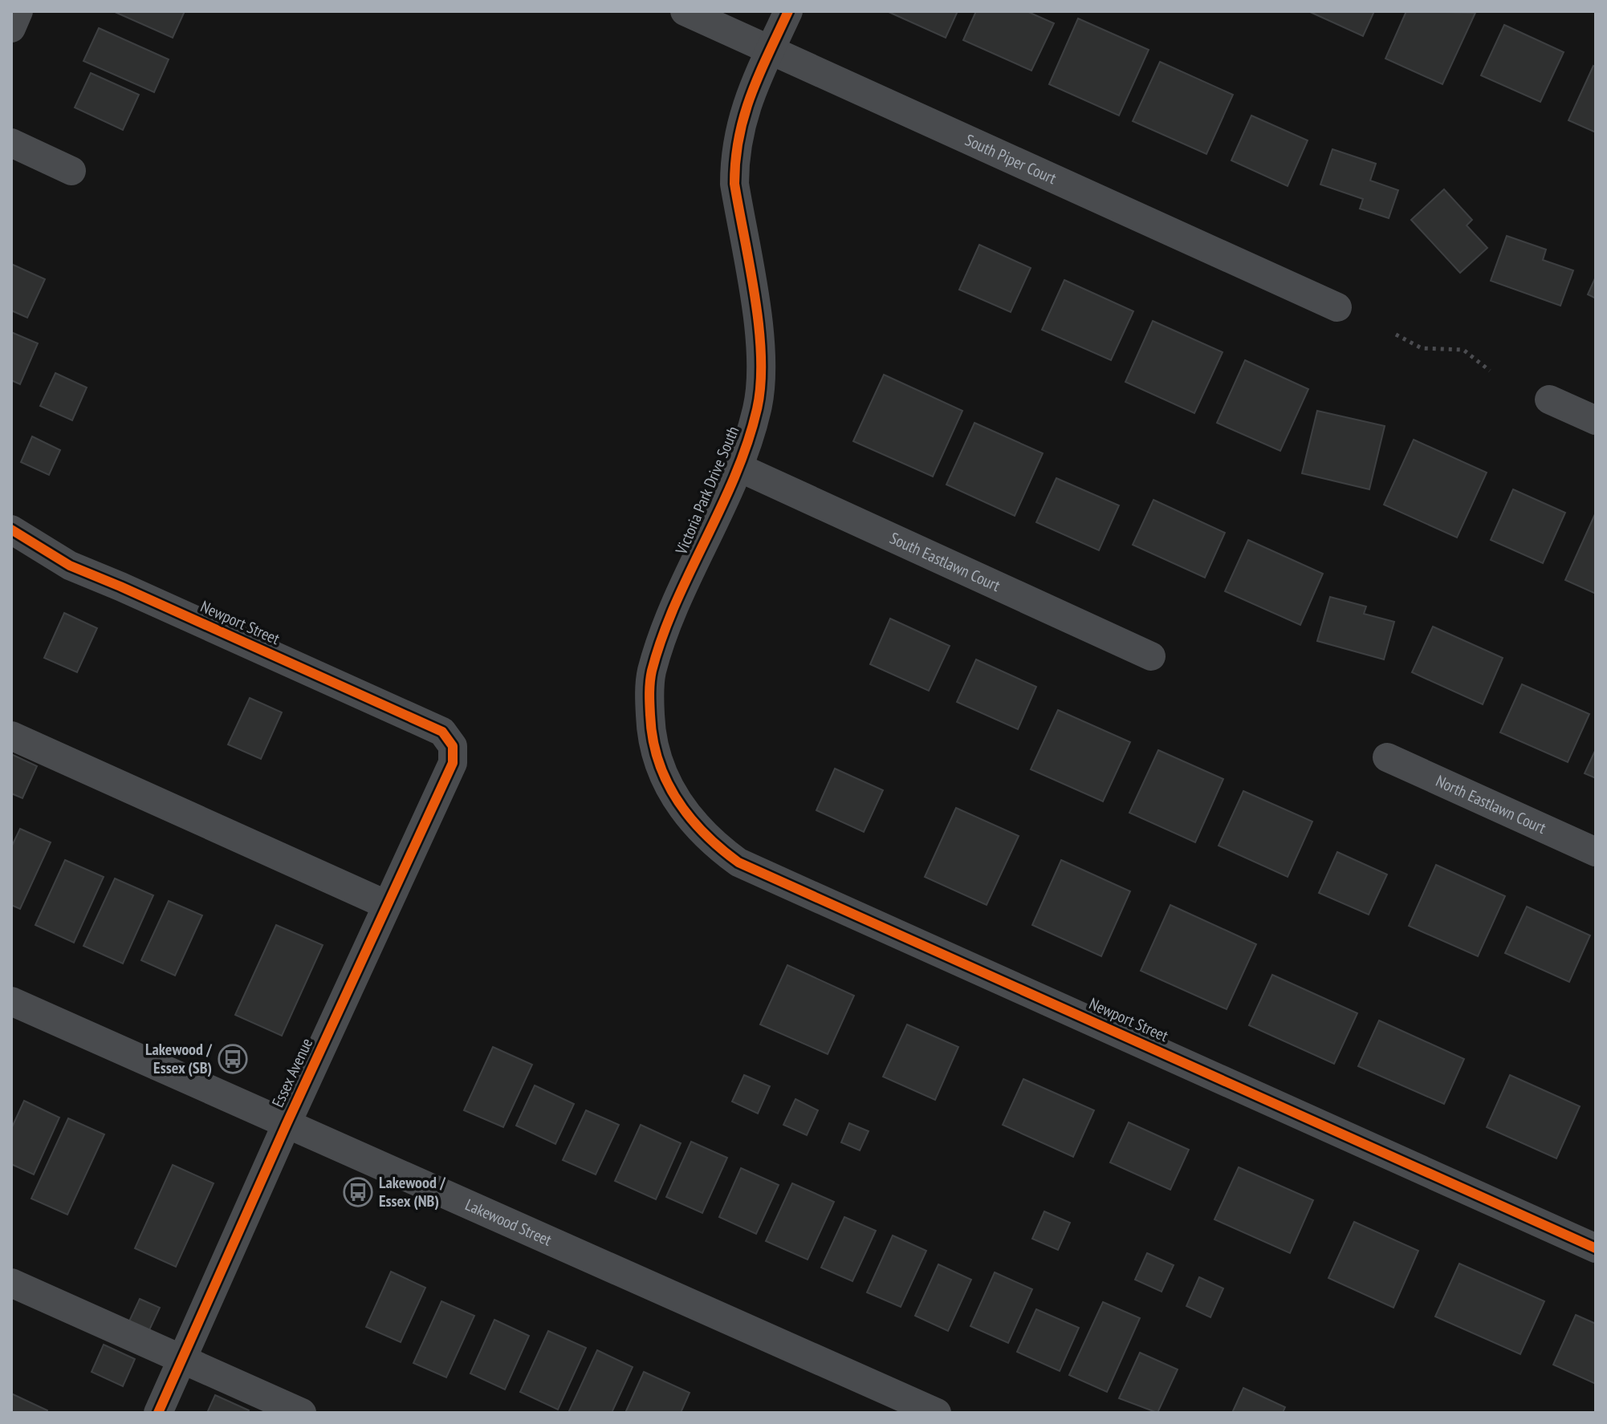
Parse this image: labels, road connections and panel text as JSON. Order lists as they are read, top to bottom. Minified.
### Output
{"streets":{"street":["South Piper Court","Victoria Park Drive South","South Eastlawn Court","Newport Street","North Eastlawn Court","Essex Avenue","Lakewood Street"]},"crossings":[["South Piper Court","Victoria Park Drive South"],["Victoria Park Drive South","South Eastlawn Court"],["Victoria Park Drive South","Newport Street"],["Newport Street","Essex Avenue"],["Essex Avenue","Lakewood Street"]],"places":{"bus stop":["Lakewood / Essex (SB)","Lakewood / Essex (NB)"]}}
